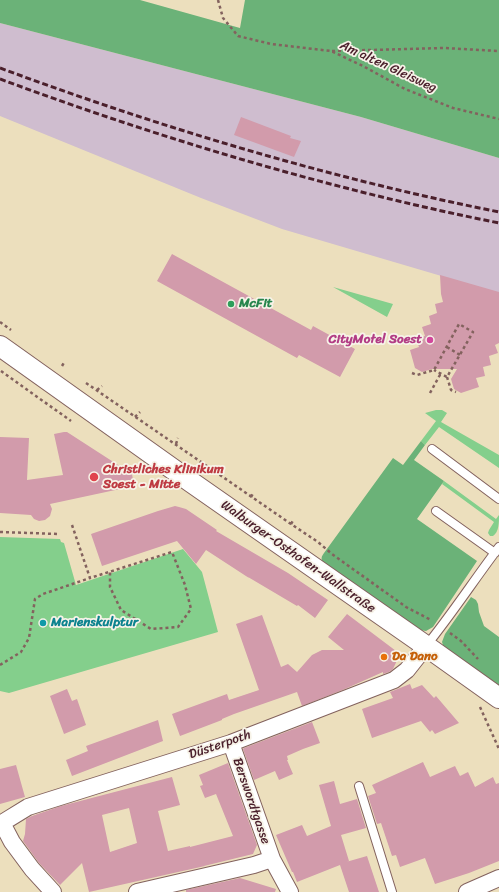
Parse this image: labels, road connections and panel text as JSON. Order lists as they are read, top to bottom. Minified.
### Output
{"streets":{"street":["Walburger-Osthofen-Wallstraße","Düsterpoth","Berswordtgasse"],"path":["Am alten Gleisweg"]},"crossings":[["Walburger-Osthofen-Wallstraße","Düsterpoth"],["Düsterpoth","Berswordtgasse"]],"places":["McFit","CityMotel Soest","Christliches Klinikum Soest - Mitte","Marienskulptur","Da Dano"]}
